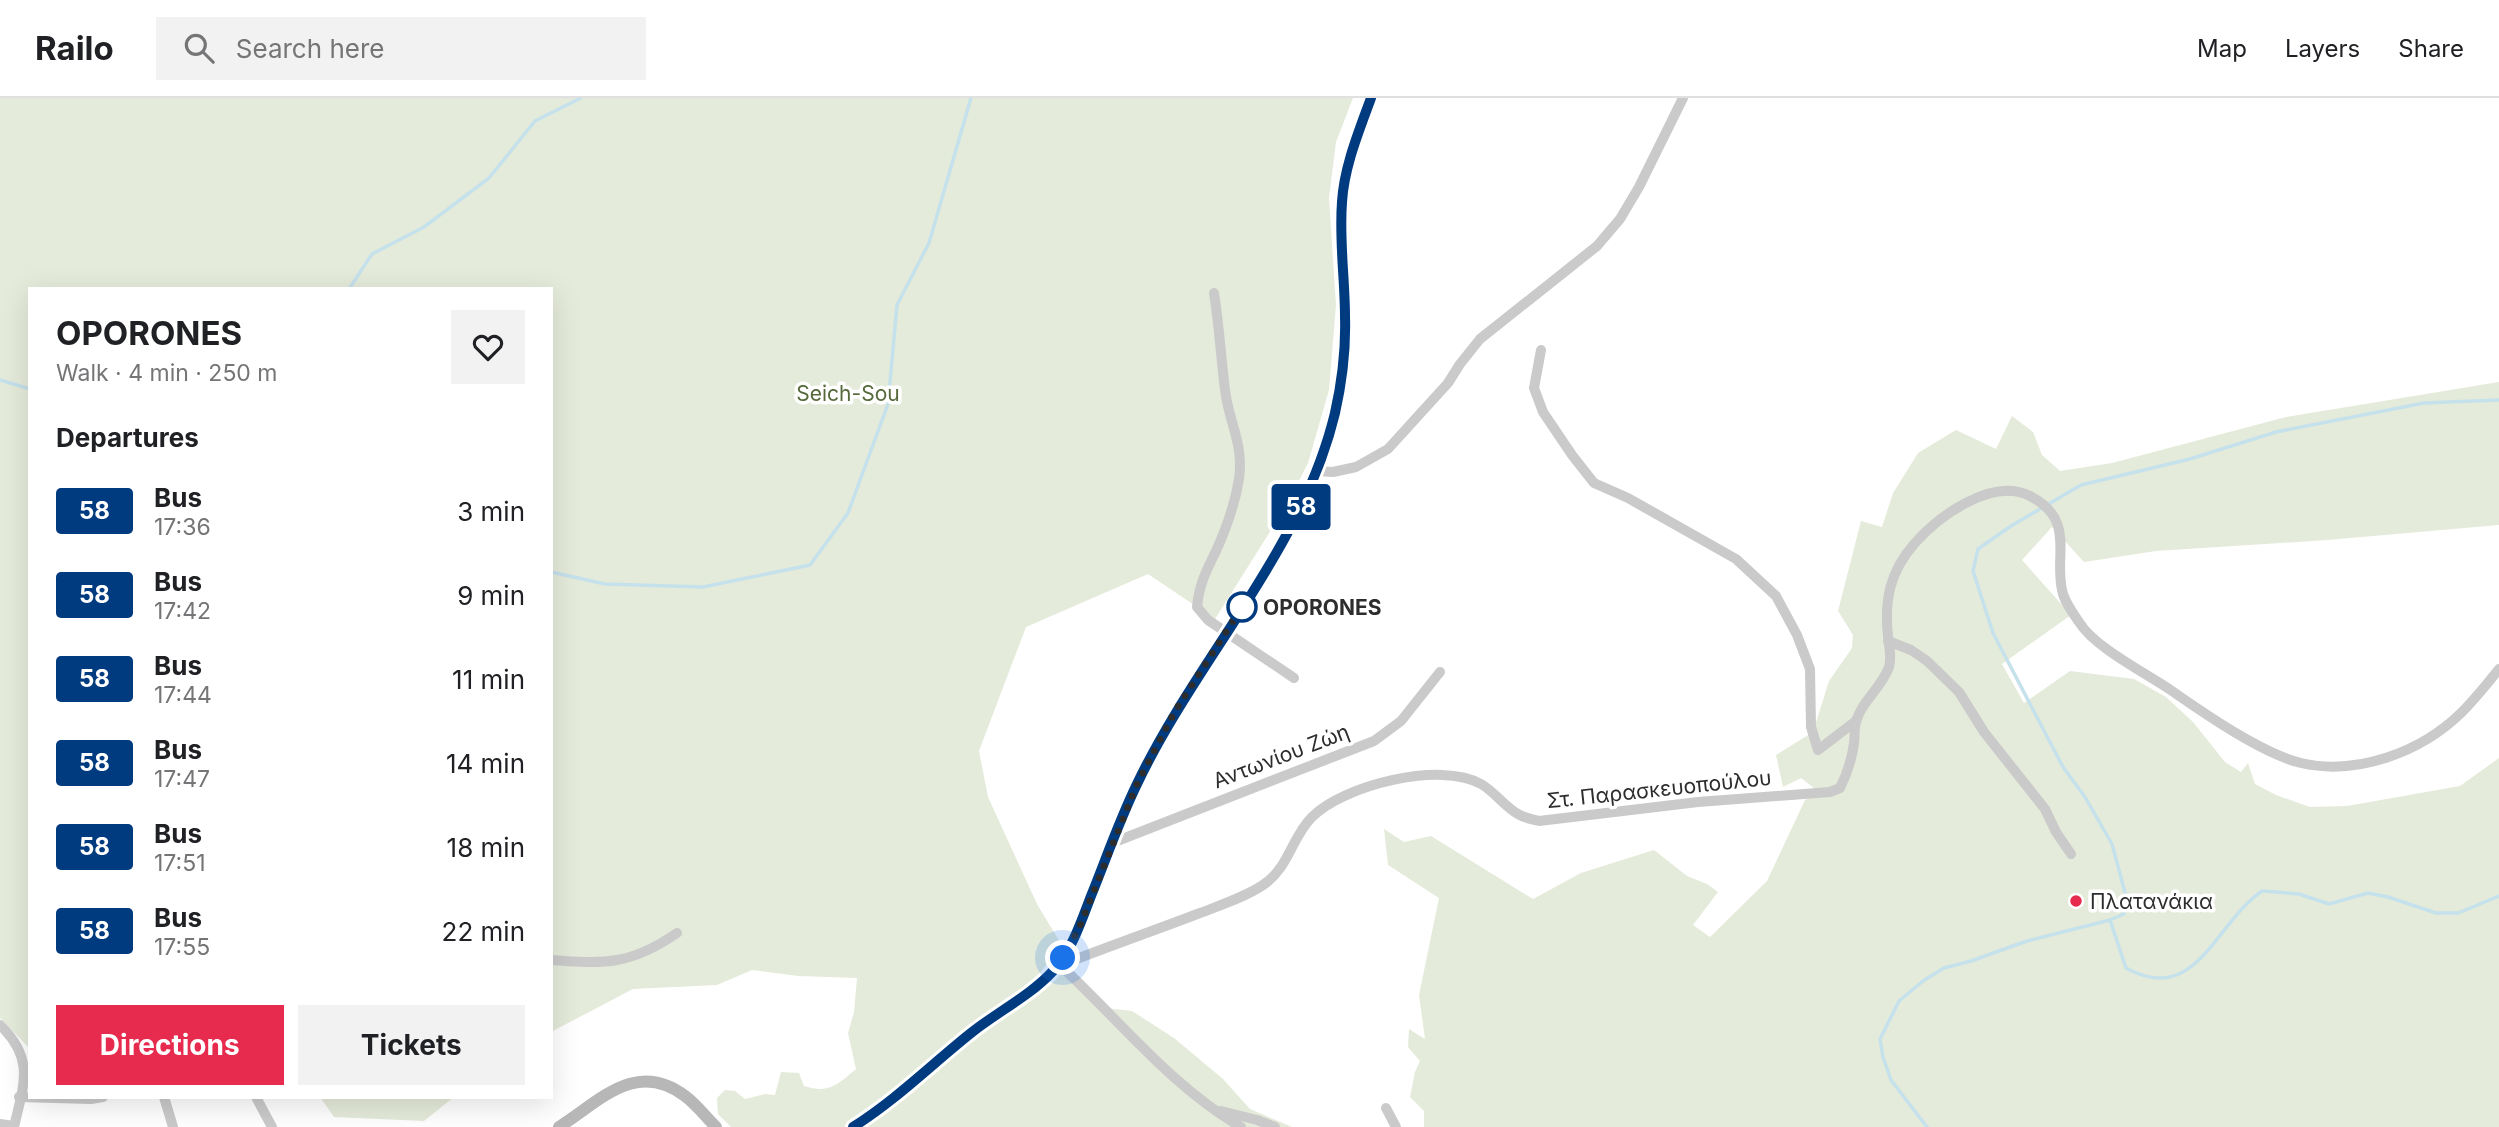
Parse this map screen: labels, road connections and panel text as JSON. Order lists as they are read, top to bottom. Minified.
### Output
{"streets":{"street":["Αντωνίου Ζώη","Στ. Παρασκευοπούλου"]},"parks":["Seich-Sou"],"places":["OPORONES","Πλατανάκια"],"lines":["bus line 58"],"page":{"header":"Railo","search":"Search here","nav":["Map","Layers","Share"],"on_map":"58","heading":[["OPORONES","Walk · 4 min · 250 m"],"Departures"],"list":[{"mark":"58","name":"Bus","note":"17:36","value":"3 min"},{"mark":"58","name":"Bus","note":"17:42","value":"9 min"},{"mark":"58","name":"Bus","note":"17:44","value":"11 min"},{"mark":"58","name":"Bus","note":"17:47","value":"14 min"},{"mark":"58","name":"Bus","note":"17:51","value":"18 min"},{"mark":"58","name":"Bus","note":"17:55","value":"22 min"}],"buttons":["Directions","Tickets"]}}
